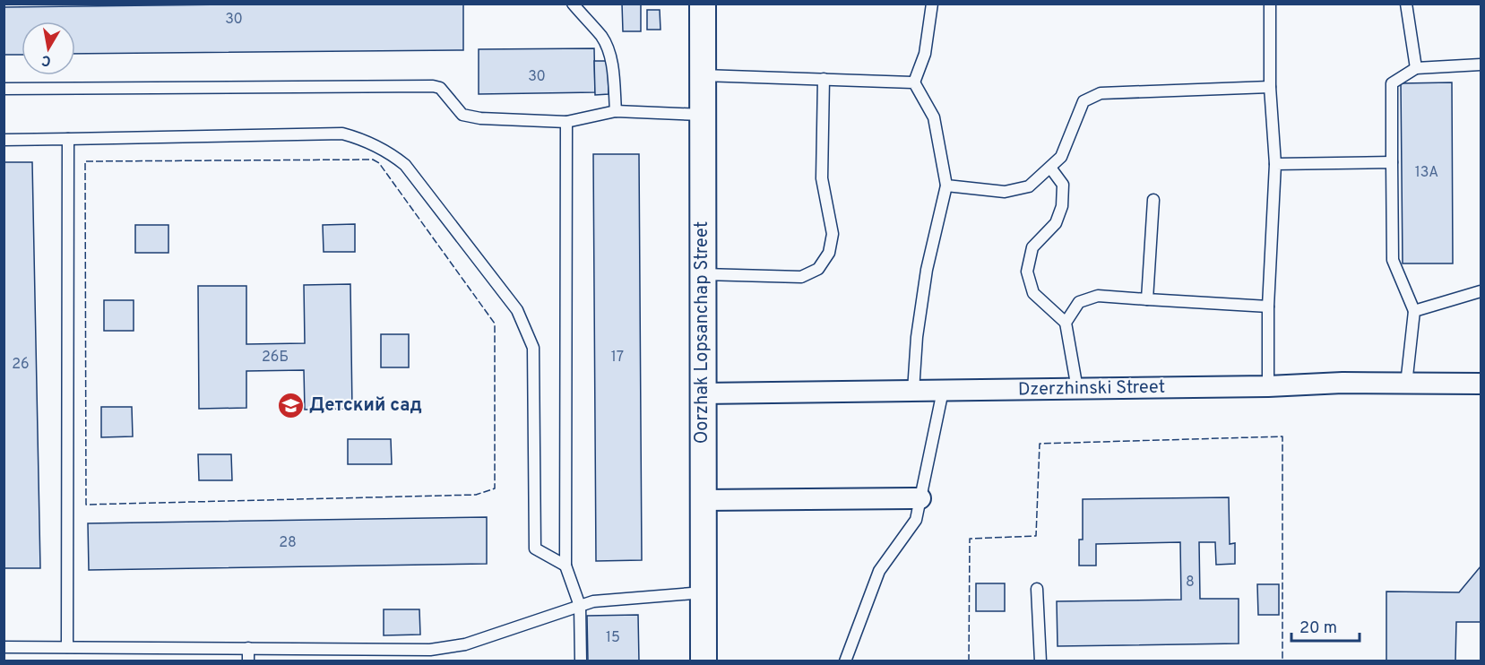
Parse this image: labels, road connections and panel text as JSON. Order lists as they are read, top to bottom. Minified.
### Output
{"streets":{"street":["Oorzhak Lopsanchap Street","Dzerzhinski Street"]},"crossings":[["Oorzhak Lopsanchap Street","Dzerzhinski Street"]],"places":{"school or university":["Детский сад"]},"house_numbers":["30","30","13А","26Б","17","26","28","8","15"],"scale_bar":"20 m","north":"bottom"}
